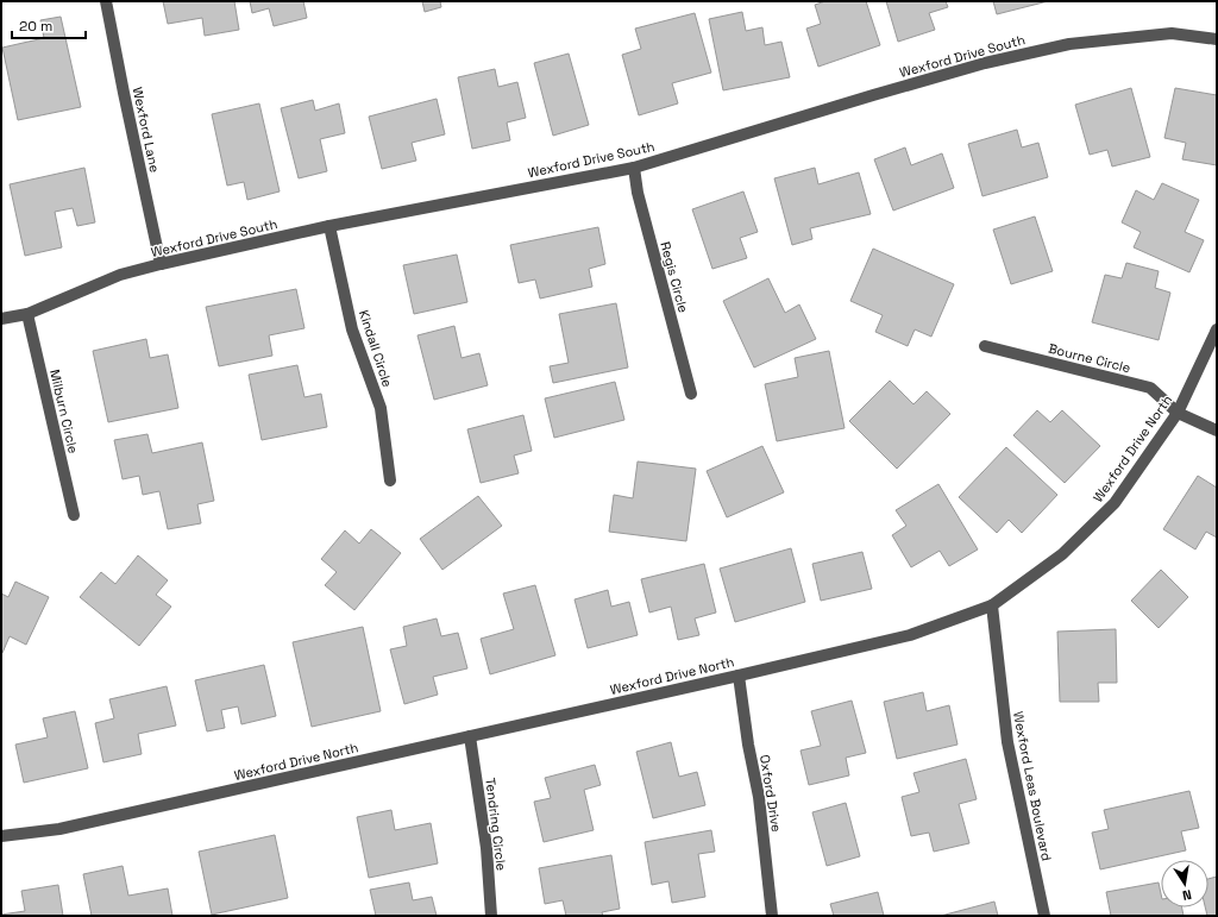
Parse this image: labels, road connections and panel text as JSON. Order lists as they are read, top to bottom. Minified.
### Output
{"streets":{"street":["Wexford Drive South","Wexford Lane","Regis Circle","Kindall Circle","Bourne Circle","Milburn Circle","Wexford Drive North","Wexford Leas Boulevard","Oxford Drive","Tendring Circle"]},"crossings":[["Wexford Drive South","Wexford Lane"],["Wexford Drive South","Regis Circle"],["Wexford Drive South","Kindall Circle"],["Wexford Drive South","Milburn Circle"],["Bourne Circle","Wexford Drive North"],["Wexford Drive North","Wexford Leas Boulevard"],["Wexford Drive North","Oxford Drive"],["Wexford Drive North","Tendring Circle"]],"scale_bar":"20 m","north":"bottom"}
